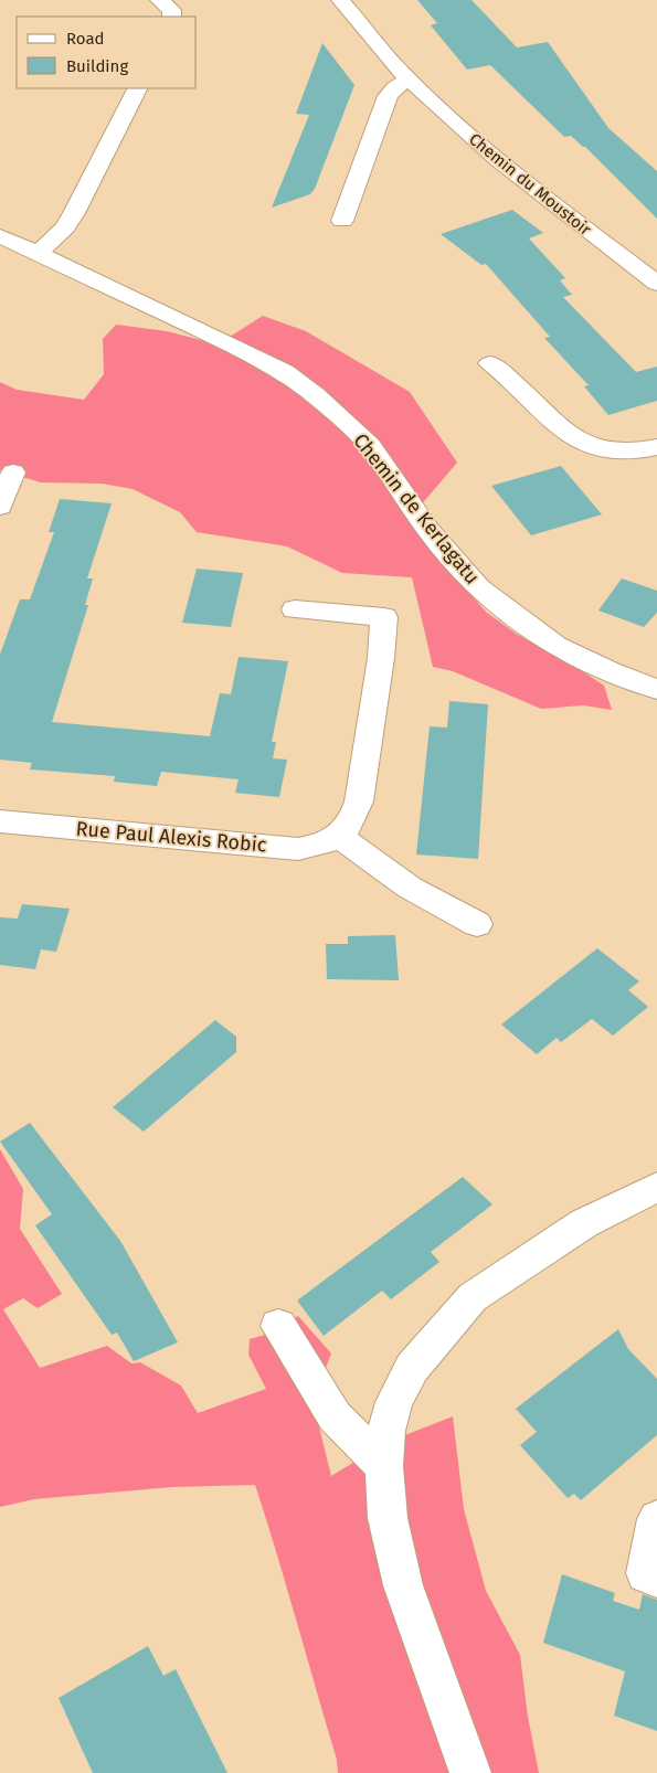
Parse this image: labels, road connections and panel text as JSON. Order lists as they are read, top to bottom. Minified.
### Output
{"streets":{"street":["Chemin du Moustoir","Chemin de Kerlagatu","Rue Paul Alexis Robic"]},"legend":["Road","Building"]}
